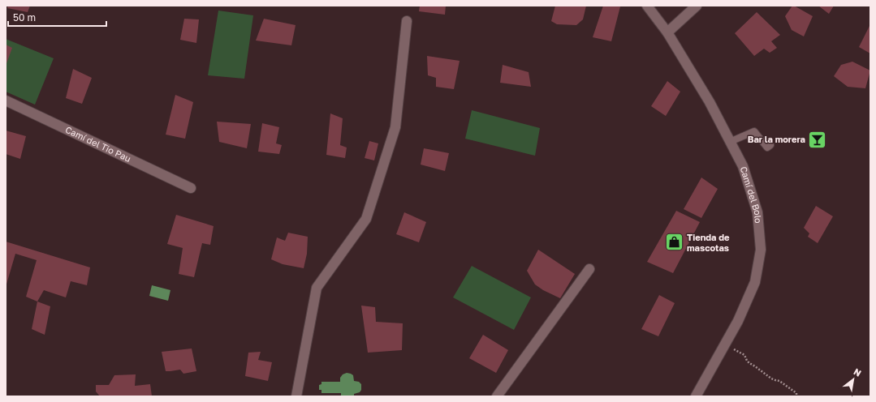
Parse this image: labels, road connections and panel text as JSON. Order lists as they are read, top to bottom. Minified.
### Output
{"streets":{"street":["Camí del Tio Pau","Camí del Bolo"]},"places":{"bar":["Bar la morera"],"shop":["Tienda de mascotas"]},"scale_bar":"50 m","north":"top right"}
